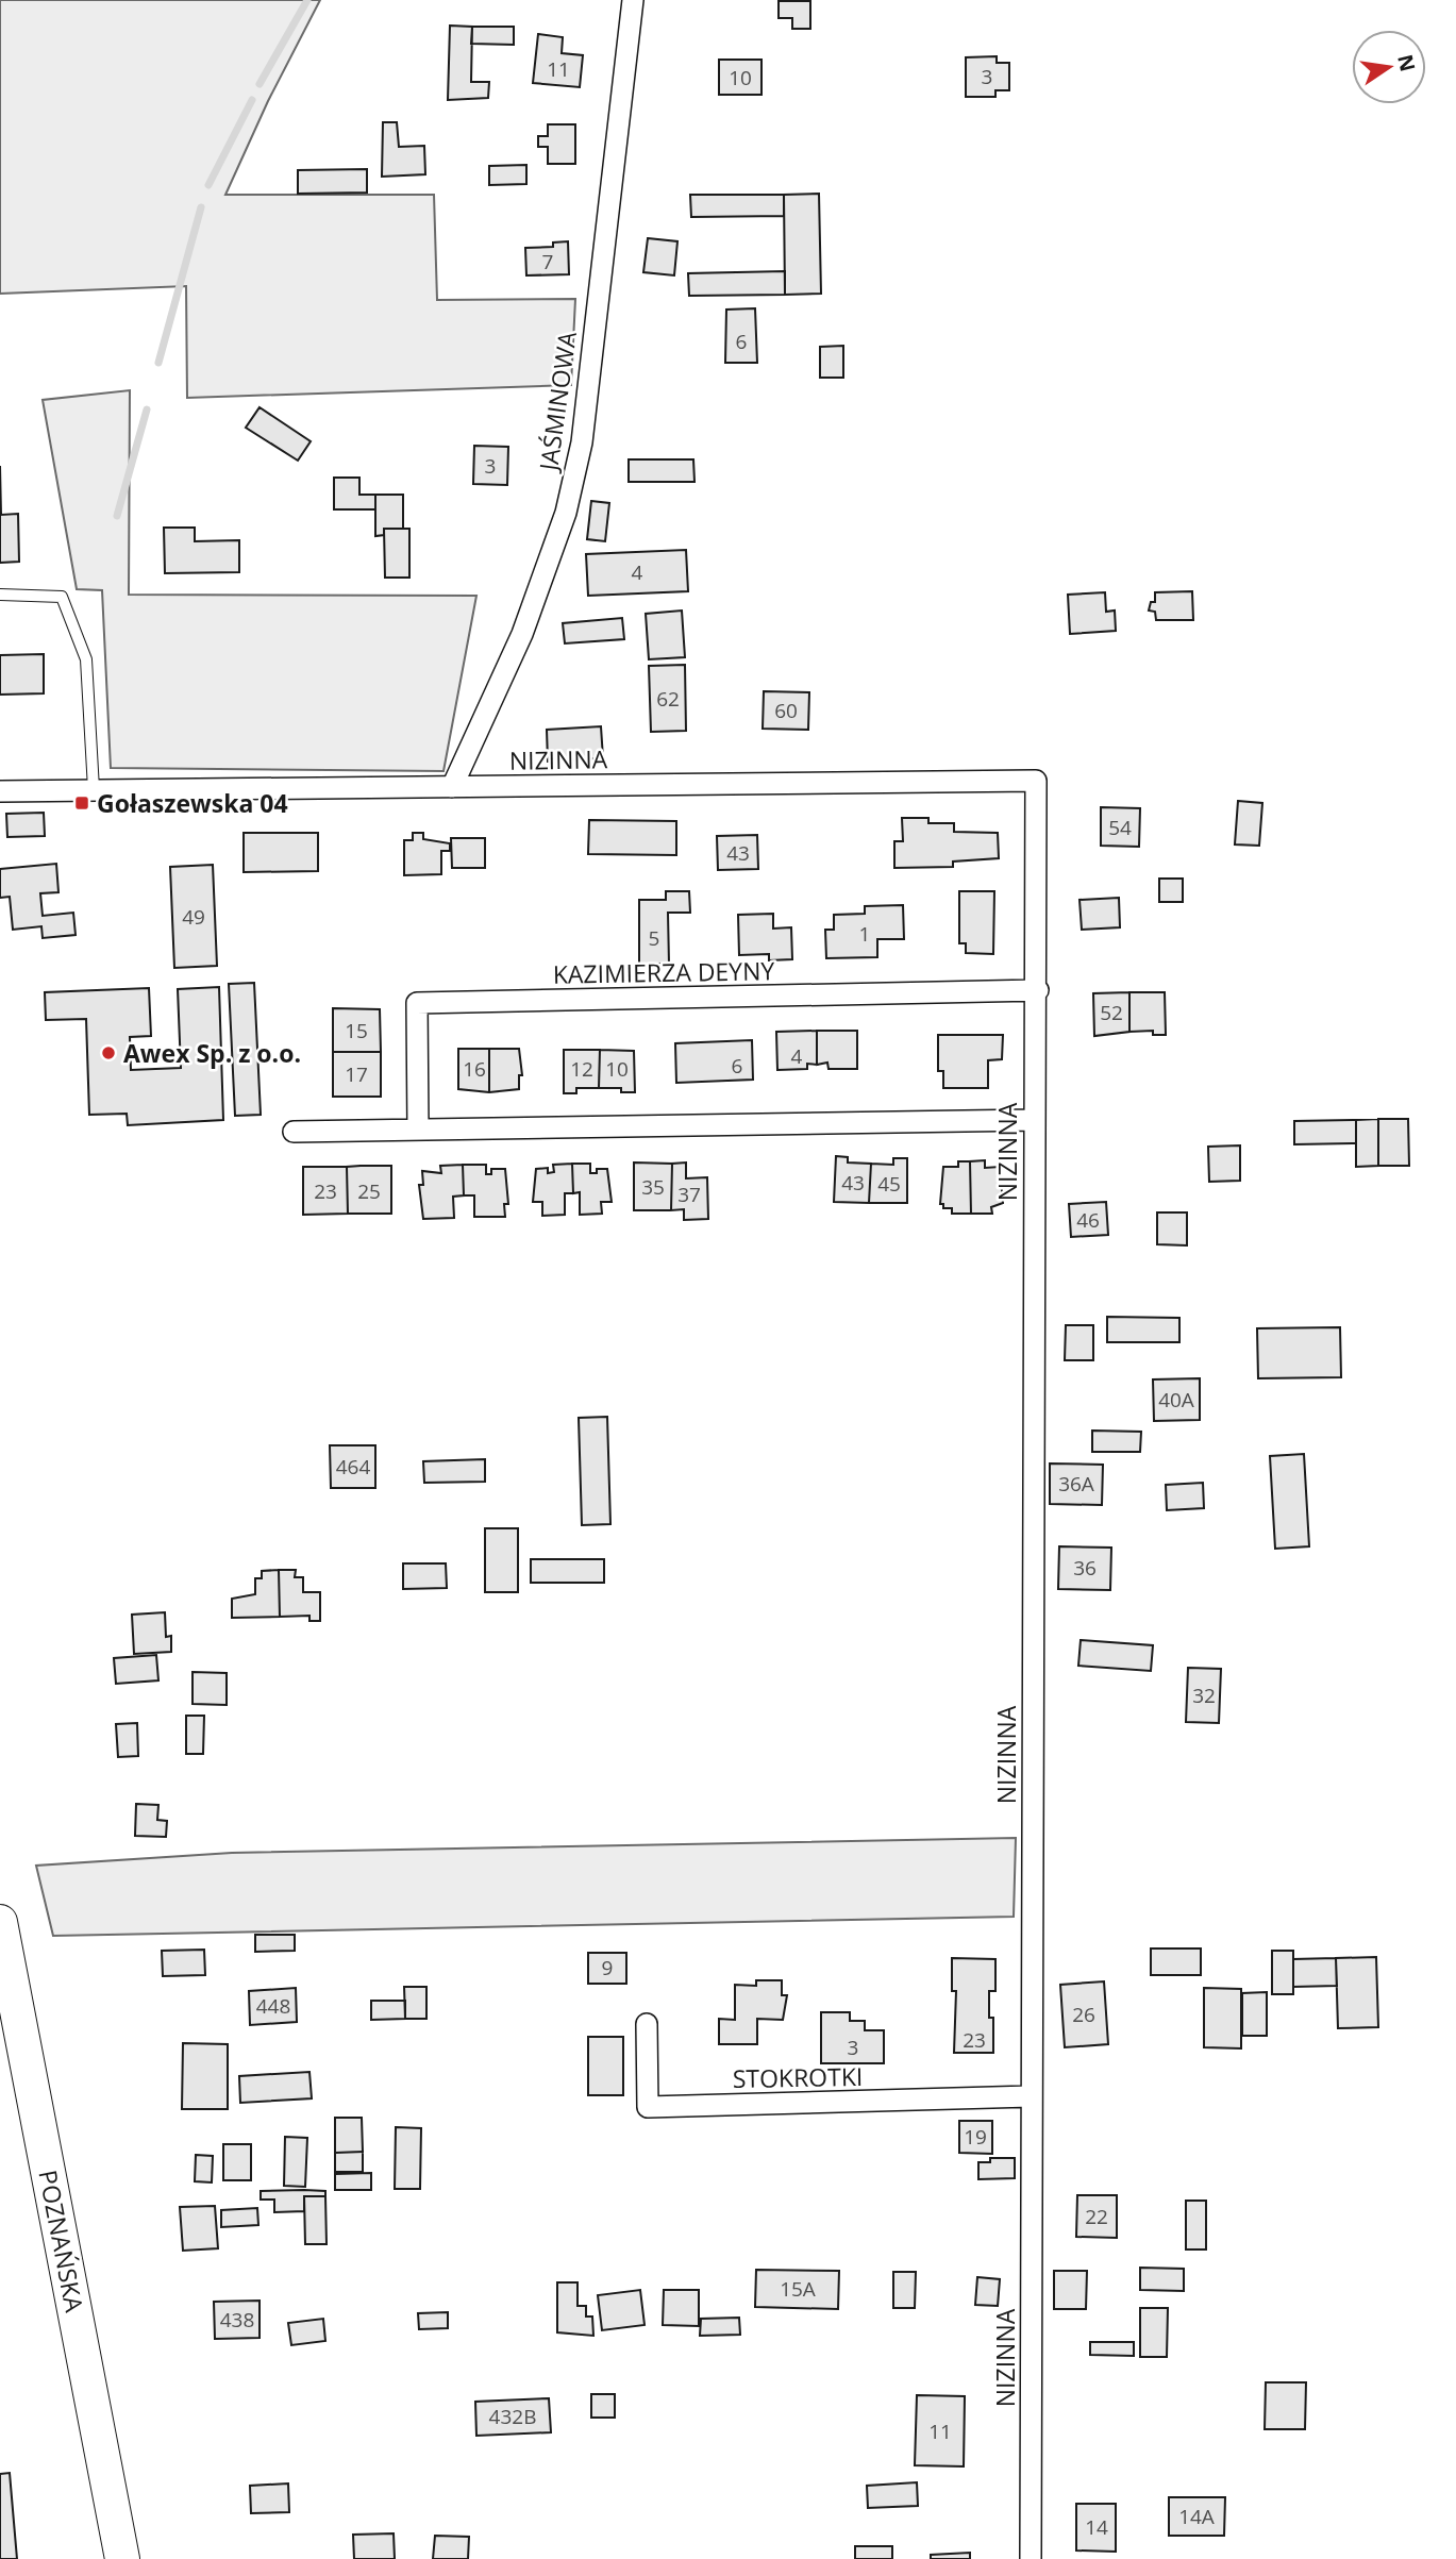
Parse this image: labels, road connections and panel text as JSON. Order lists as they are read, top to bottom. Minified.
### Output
{"streets":{"main road":["POZNAŃSKA"],"street":["JAŚMINOWA","NIZINNA","KAZIMIERZA DEYNY","STOKROTKI"]},"crossings":[["JAŚMINOWA","NIZINNA"],["NIZINNA","KAZIMIERZA DEYNY"],["NIZINNA","STOKROTKI"]],"places":{"transit":["Gołaszewska 04"],"other":["Awex Sp. z o.o."]},"house_numbers":["11","3","10","7","6","3","4","62","60","54","43","49","1","5","52","15","4","6","16","12","10","17","43","45","35","23","25","37","46","40A","464","36A","36","32","9","448","26","23","3","19","22","15A","438","432B","11","14A","14"],"north":"right"}
